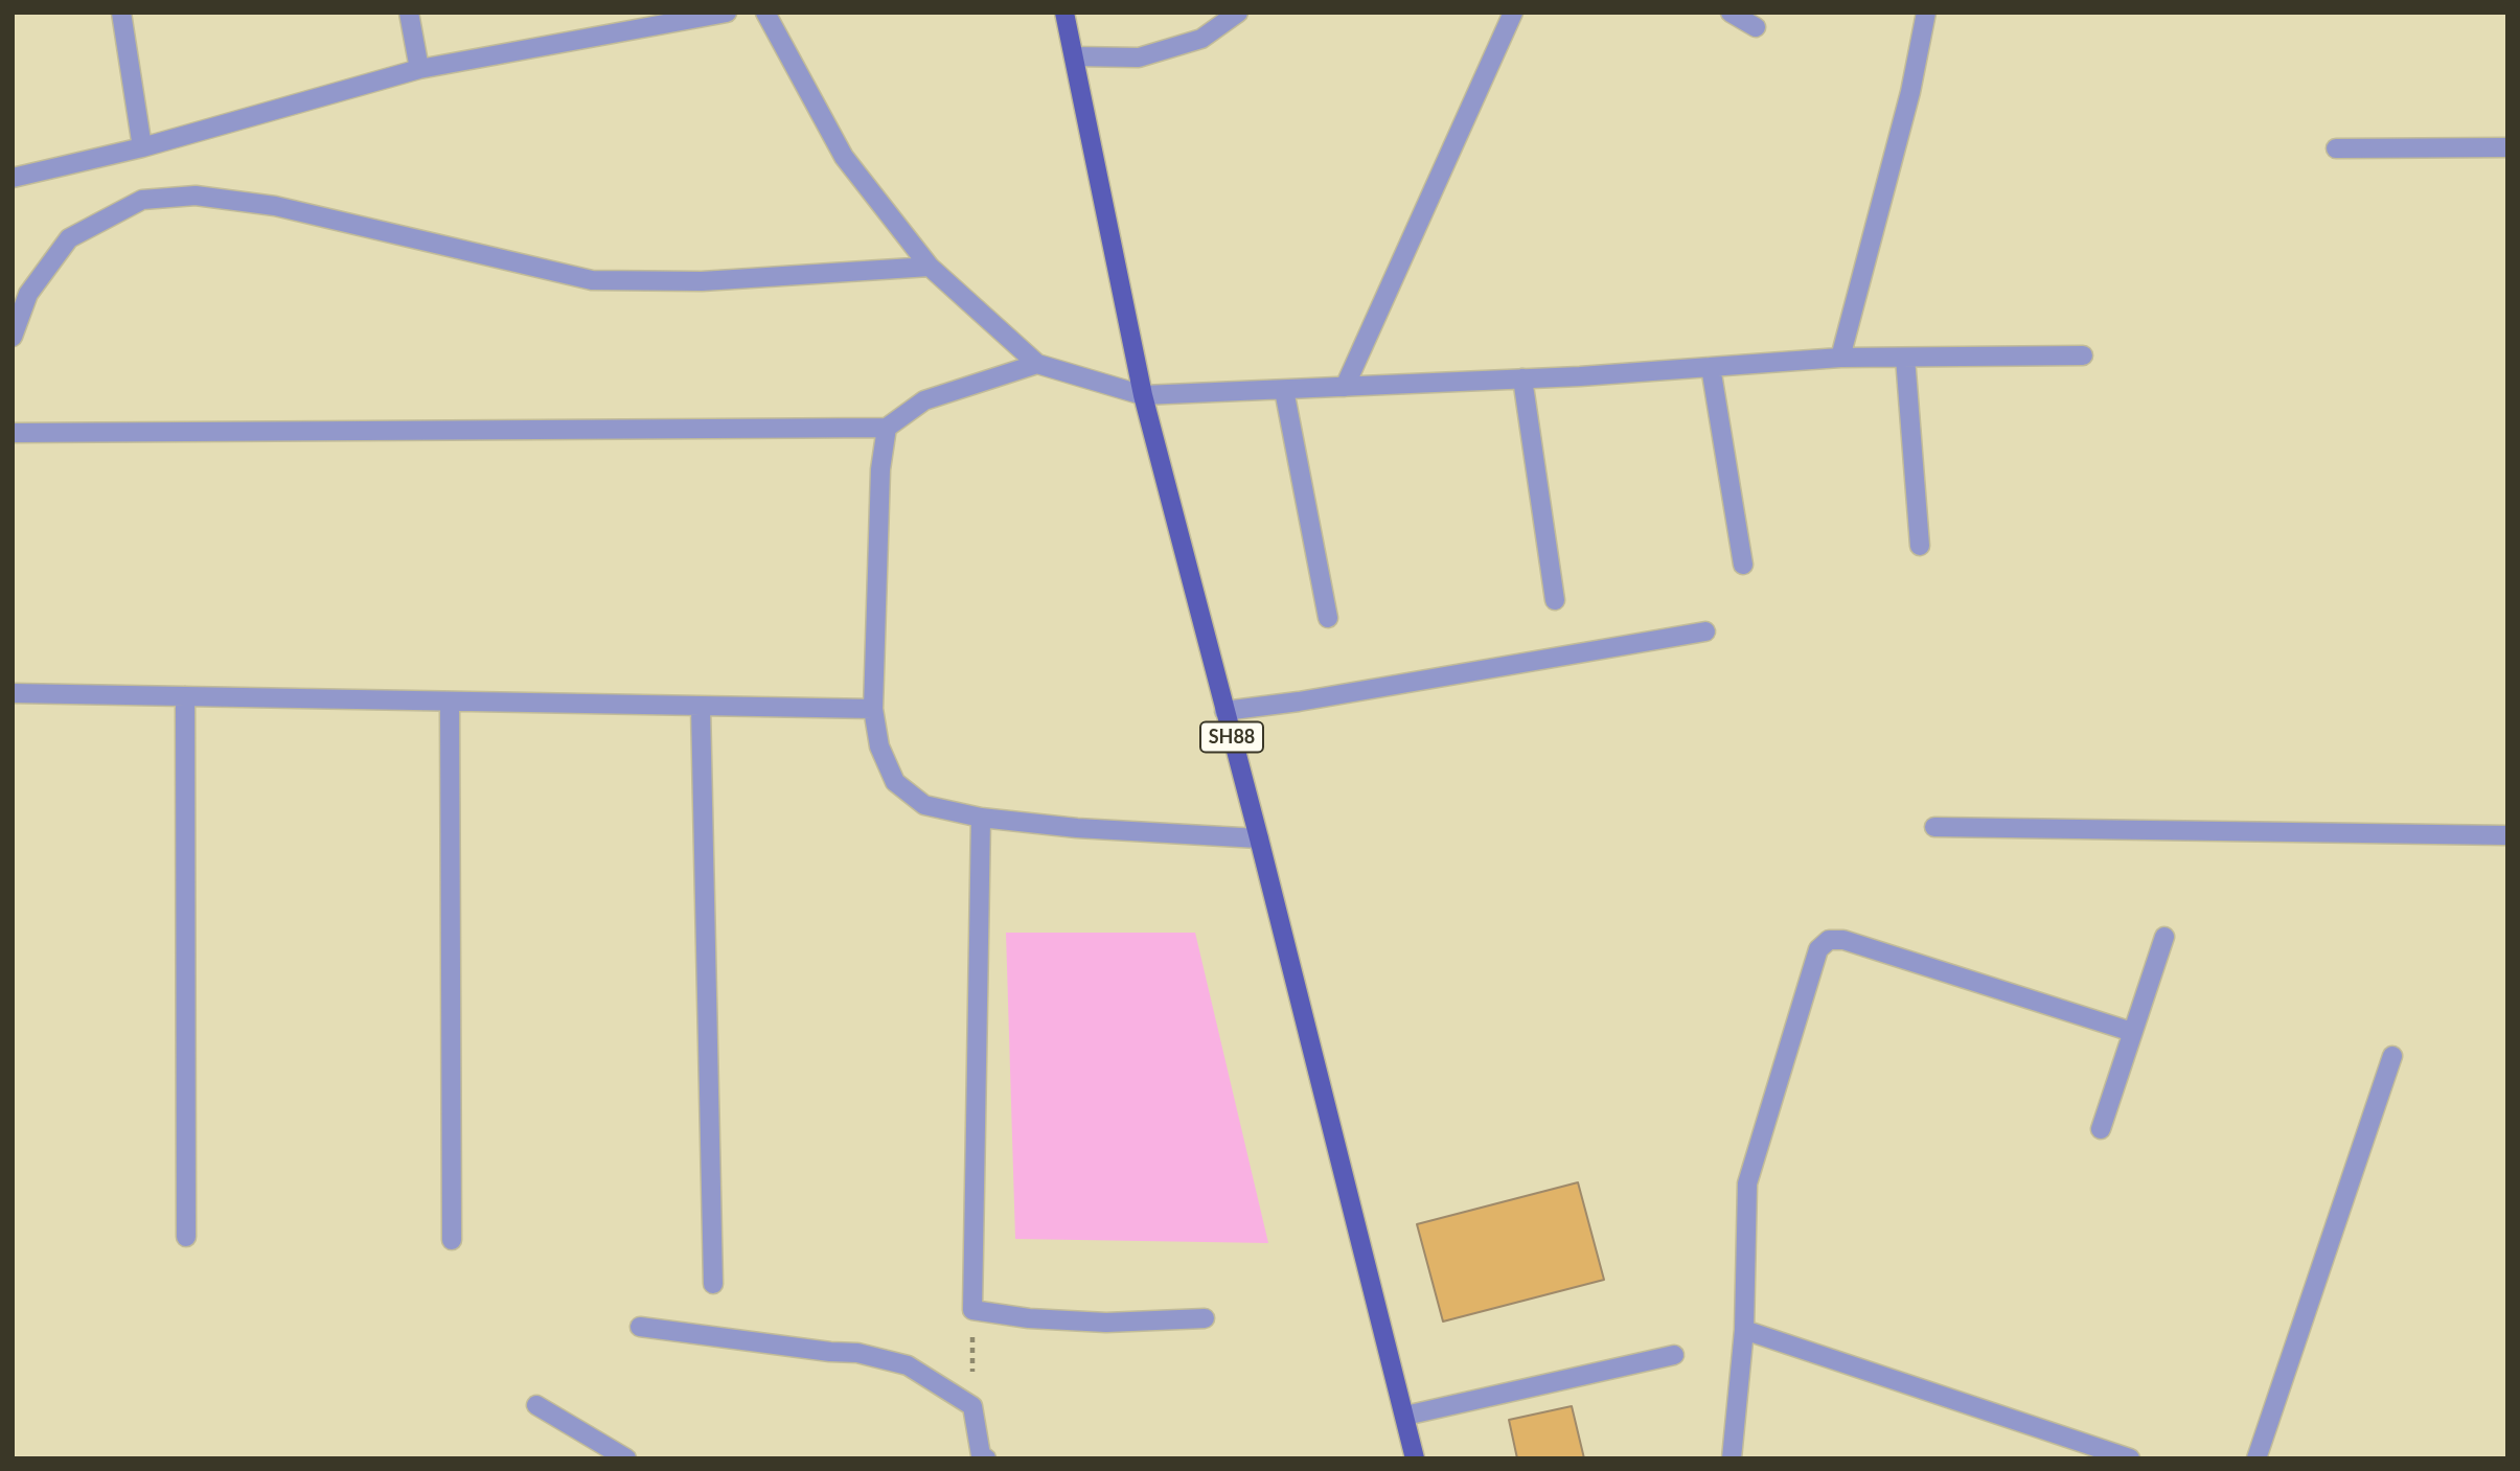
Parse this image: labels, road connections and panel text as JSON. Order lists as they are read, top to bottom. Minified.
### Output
{"streets":{"main road":["SH88"]}}
